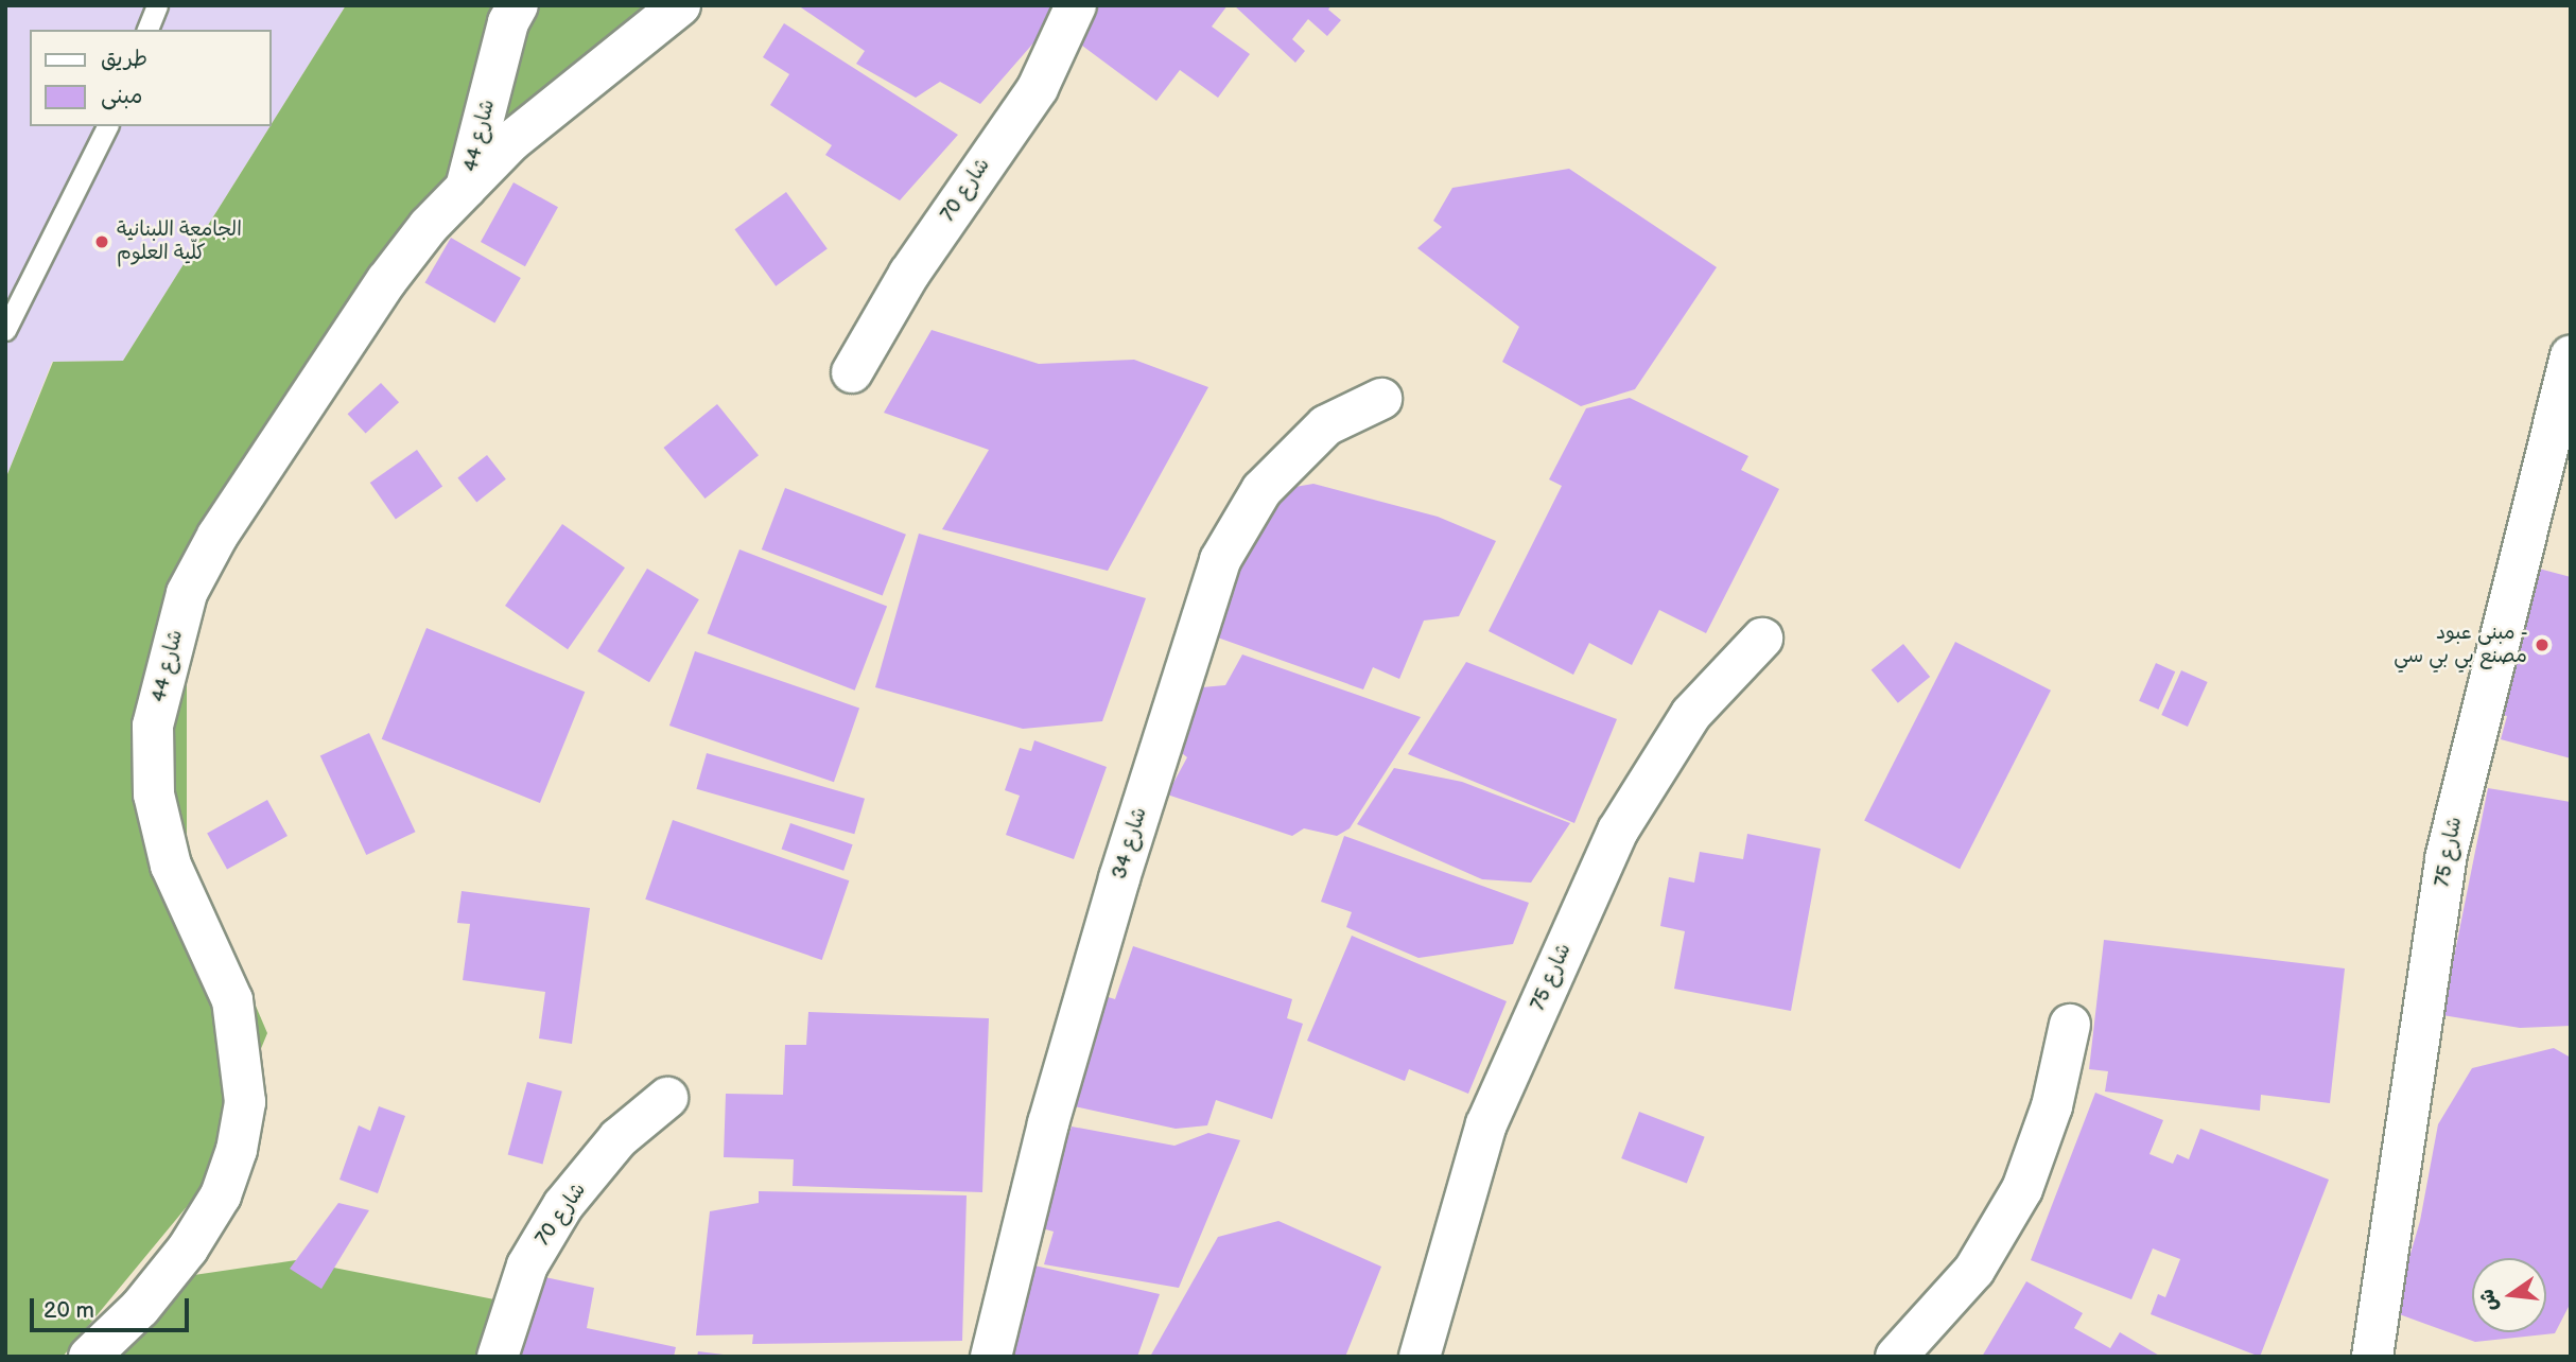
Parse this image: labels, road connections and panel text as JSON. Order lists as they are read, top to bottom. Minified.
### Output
{"streets":{"street":["شارع 44","شارع 70","شارع 34","شارع 75"]},"places":["الجامعة اللبنانية كلّية العلوم","مبنى عبود - مصنع بي بي سي"],"legend":["طريق","مبنى"],"scale_bar":"20 m","north":"left"}
